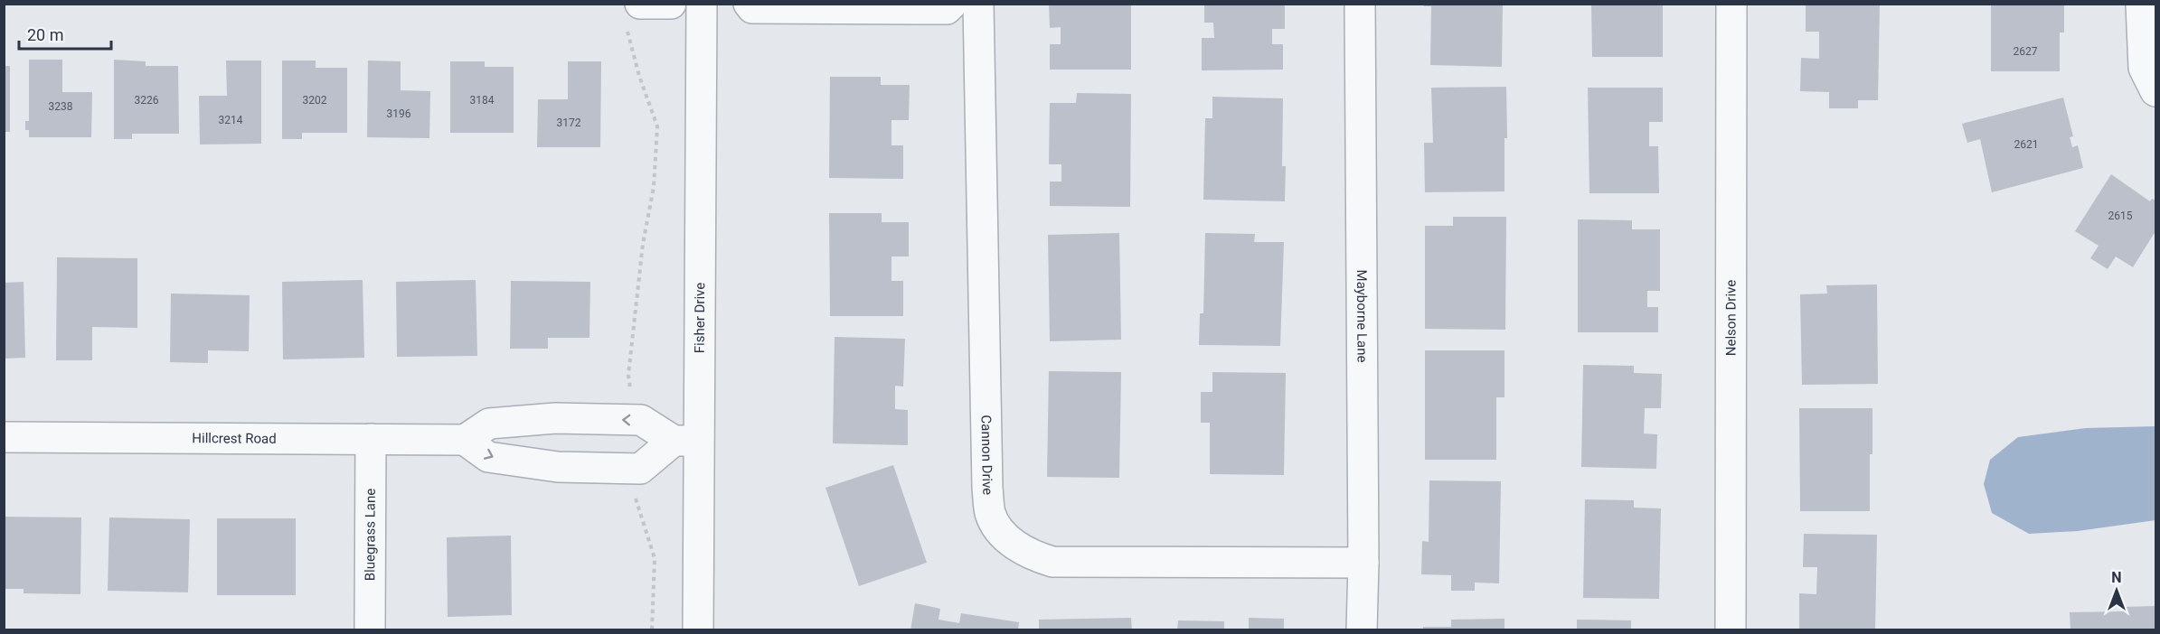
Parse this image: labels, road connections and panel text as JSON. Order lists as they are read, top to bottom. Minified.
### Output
{"streets":{"street":["Fisher Drive","Mayborne Lane","Nelson Drive","Hillcrest Road","Cannon Drive","Bluegrass Lane"]},"crossings":[["Mayborne Lane","Cannon Drive"],["Hillcrest Road","Bluegrass Lane"]],"house_numbers":["2627","3226","3202","3184","3238","3196","3214","3172","2621","2615"],"scale_bar":"20 m","north":"top"}
